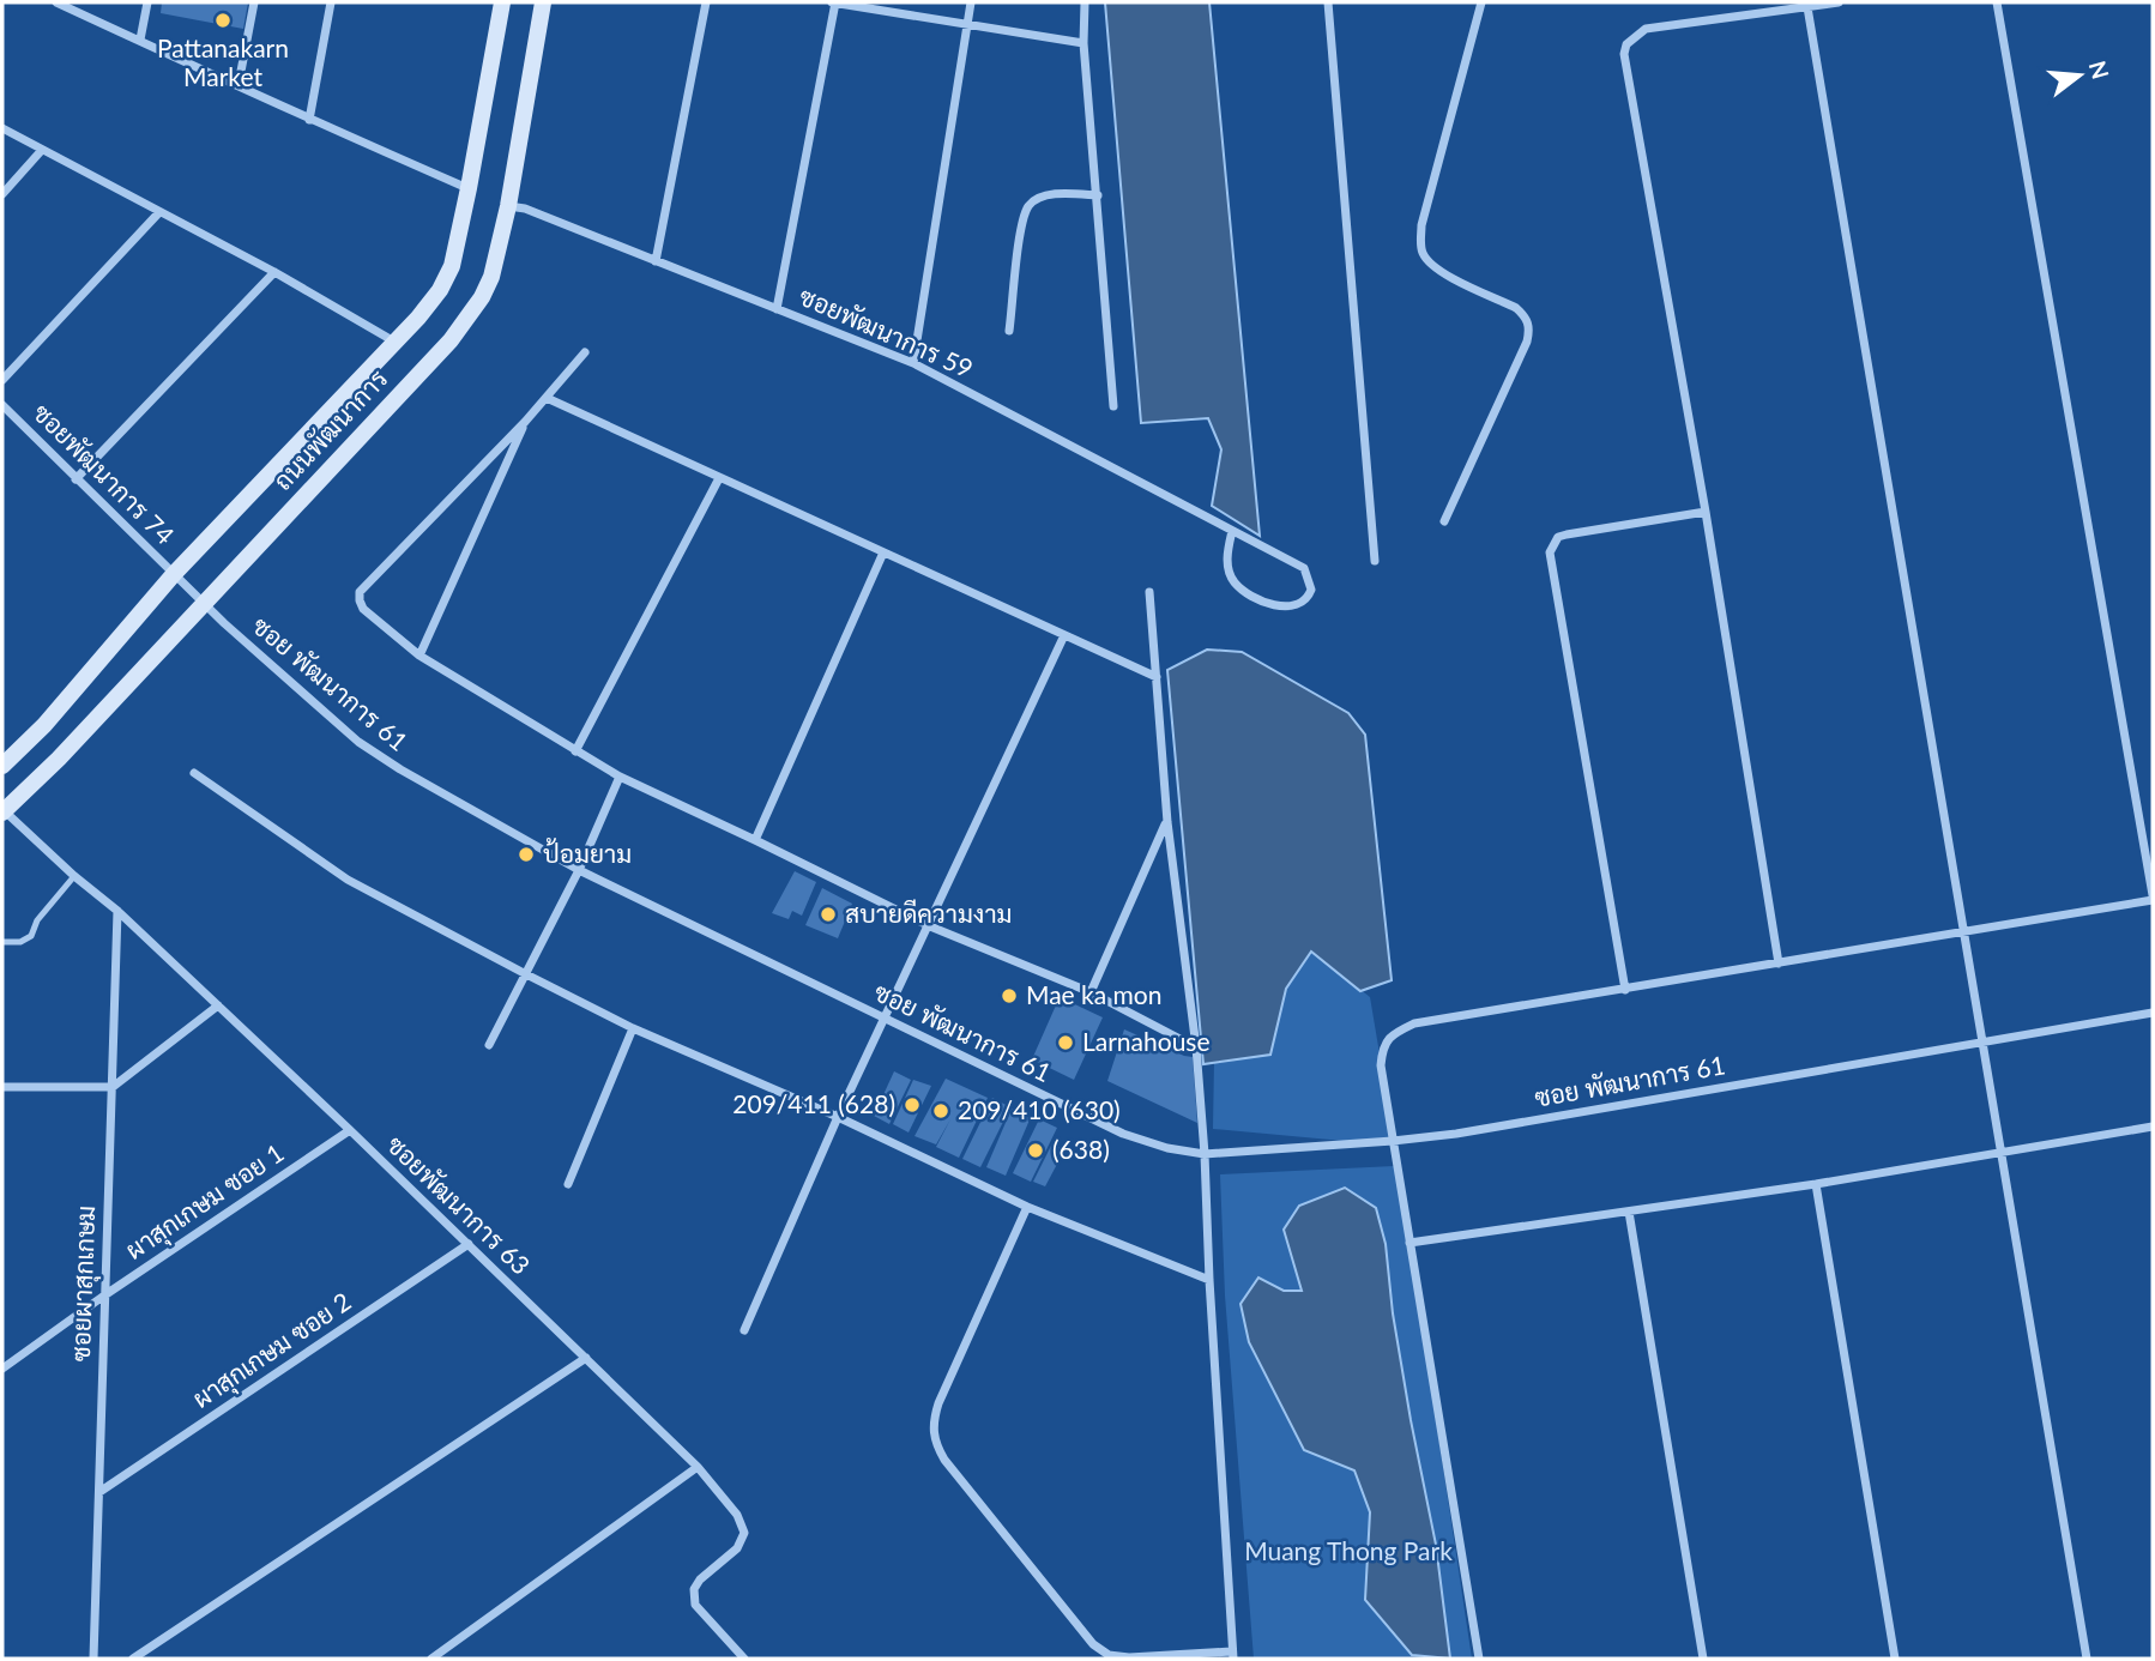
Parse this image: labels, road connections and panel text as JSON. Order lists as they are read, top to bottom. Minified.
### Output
{"streets":{"main road":["ถนนพัฒนาการ"],"street":["ซอยพัฒนาการ 59","ซอยพัฒนาการ 74","ซอย พัฒนาการ 61","ผาสุกเกษม ซอย 1","ซอยพัฒนาการ 63","ซอยผาสุกเกษม","ผาสุกเกษม ซอย 2"]},"crossings":[["ซอยพัฒนาการ 59","ถนนพัฒนาการ"],["ถนนพัฒนาการ","ซอยพัฒนาการ 74"],["ถนนพัฒนาการ","ซอย พัฒนาการ 61"],["ถนนพัฒนาการ","ซอยพัฒนาการ 63"],["ซอยพัฒนาการ 74","ซอย พัฒนาการ 61"],["ผาสุกเกษม ซอย 1","ซอยพัฒนาการ 63"],["ผาสุกเกษม ซอย 1","ซอยผาสุกเกษม"],["ซอยพัฒนาการ 63","ซอยผาสุกเกษม"],["ซอยพัฒนาการ 63","ผาสุกเกษม ซอย 2"],["ซอยผาสุกเกษม","ผาสุกเกษม ซอย 2"]],"parks":["Muang Thong Park"],"places":["Pattanakarn Market","ป้อมยาม","สบายดีความงาม","Mae ka mon","Larnahouse","209/411 (628)","209/410 (630)","(638)"],"north":"right"}
